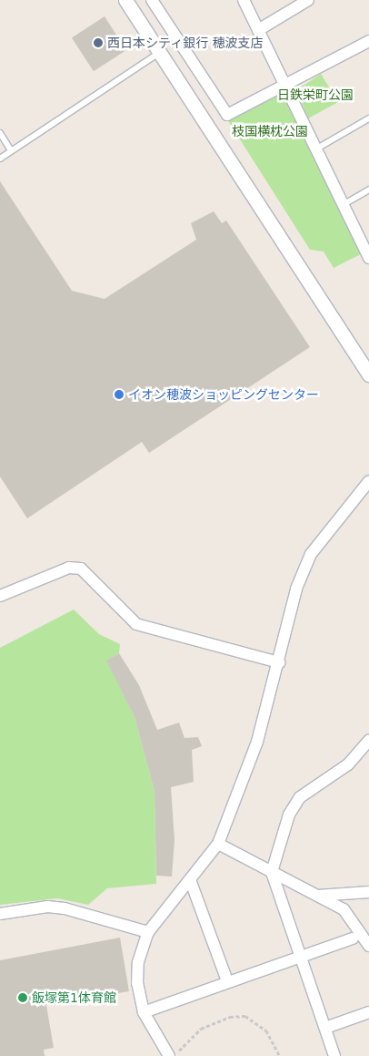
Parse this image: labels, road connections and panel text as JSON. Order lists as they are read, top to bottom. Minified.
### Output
{"parks":["日鉄栄町公園","枝国横枕公園"],"places":["西日本シティ銀行 穂波支店","イオン穂波ショッピングセンター","飯塚第1体育館"]}
